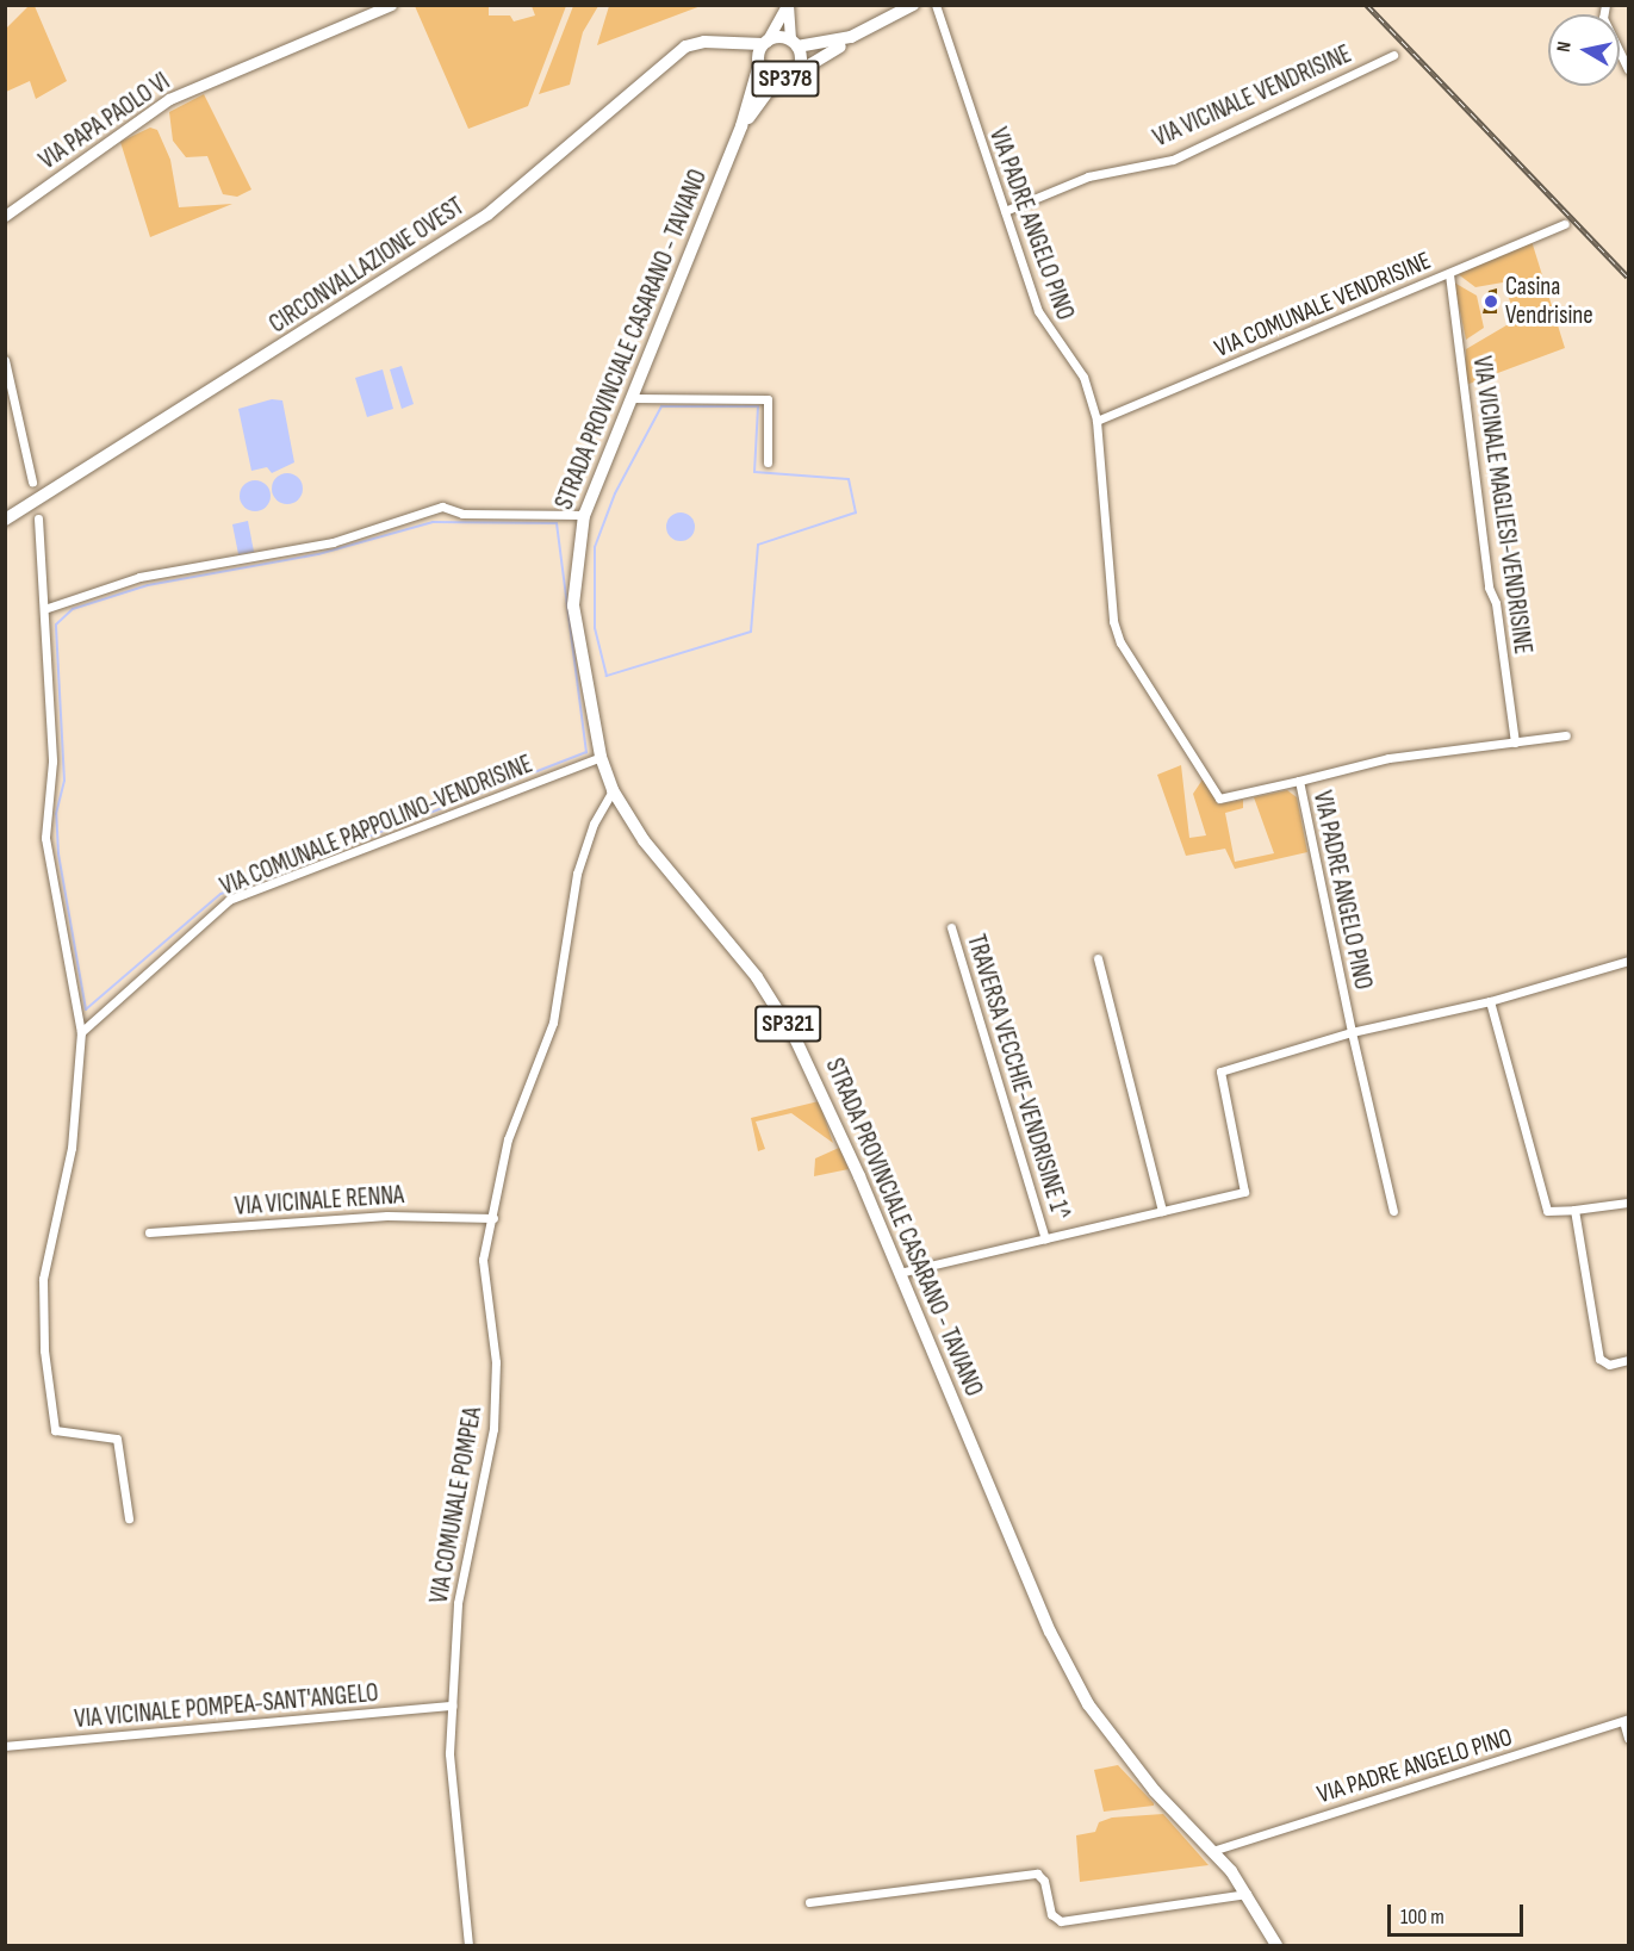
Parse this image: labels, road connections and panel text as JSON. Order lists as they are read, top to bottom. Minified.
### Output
{"streets":{"main road":["SP378","CIRCONVALLAZIONE OVEST","STRADA PROVINCIALE CASARANO - TAVIANO","SP321"],"street":["VIA VICINALE VENDRISINE","VIA PAPA PAOLO VI","VIA PADRE ANGELO PINO","VIA COMUNALE VENDRISINE","VIA VICINALE MAGLIESI-VENDRISINE","VIA COMUNALE PAPPOLINO-VENDRISINE","TRAVERSA VECCHIE-VENDRISINE 1^","VIA VICINALE RENNA","VIA COMUNALE POMPEA","VIA VICINALE POMPEA-SANT'ANGELO"]},"crossings":[["SP378","STRADA PROVINCIALE CASARANO - TAVIANO"],["VIA VICINALE VENDRISINE","VIA PADRE ANGELO PINO"],["VIA PADRE ANGELO PINO","VIA COMUNALE VENDRISINE"],["VIA PADRE ANGELO PINO","STRADA PROVINCIALE CASARANO - TAVIANO"],["VIA COMUNALE VENDRISINE","VIA VICINALE MAGLIESI-VENDRISINE"],["STRADA PROVINCIALE CASARANO - TAVIANO","VIA COMUNALE PAPPOLINO-VENDRISINE"],["STRADA PROVINCIALE CASARANO - TAVIANO","VIA COMUNALE POMPEA"],["VIA VICINALE RENNA","VIA COMUNALE POMPEA"],["VIA COMUNALE POMPEA","VIA VICINALE POMPEA-SANT'ANGELO"]],"places":["Casina Vendrisine"],"scale_bar":"100 m","north":"left"}
